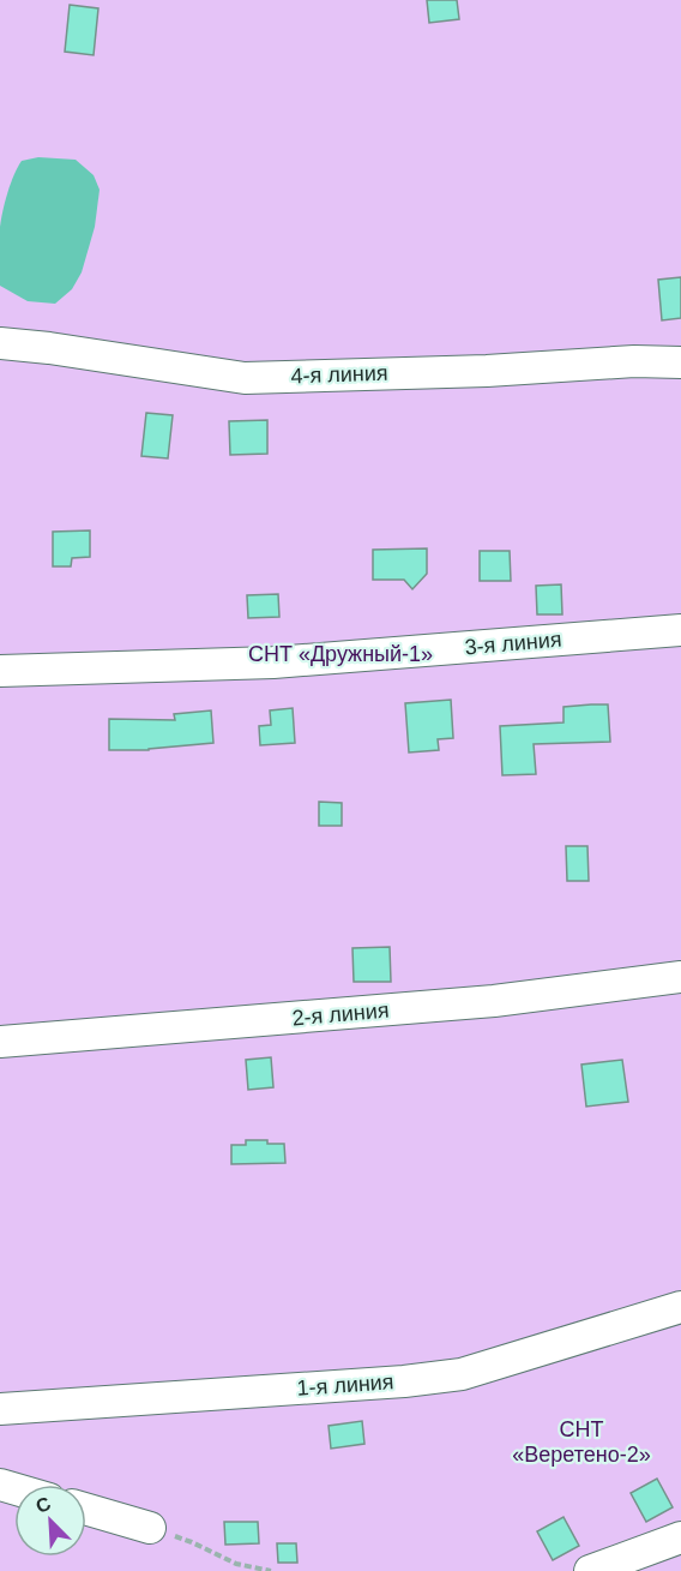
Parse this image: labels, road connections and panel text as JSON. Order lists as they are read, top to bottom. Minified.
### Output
{"streets":{"street":["4-я линия","3-я линия","2-я линия","1-я линия"]},"parks":["СНТ «Дружный-1»","СНТ «Веретено-2»"],"north":"top left"}
